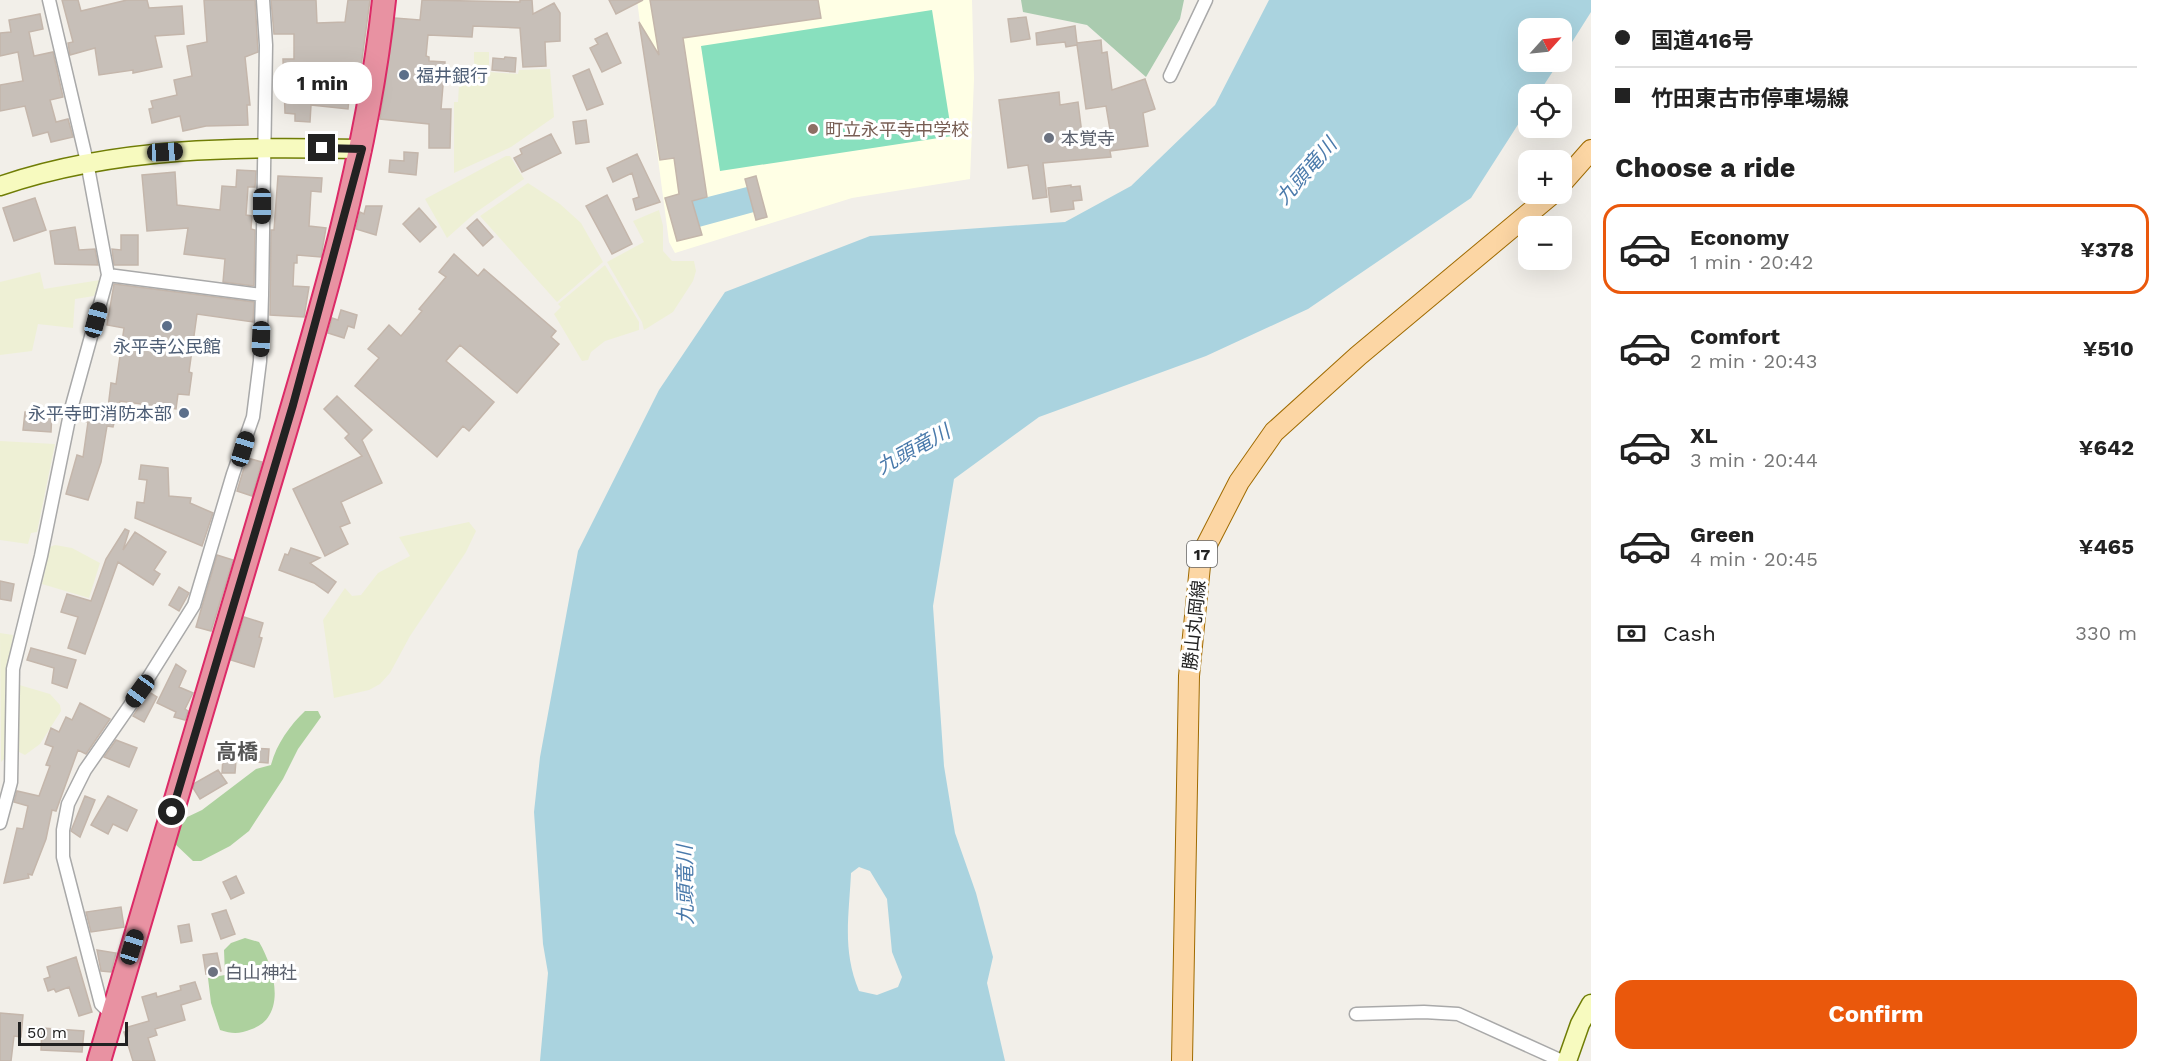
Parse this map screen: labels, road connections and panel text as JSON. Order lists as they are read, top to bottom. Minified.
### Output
{"streets":{"main road":["17","勝山丸岡線"]},"districts":["高橋"],"water":["九頭竜川"],"places":["福井銀行","町立永平寺中学校","本覚寺","永平寺公民館","永平寺町消防本部","白山神社"],"scale_bar":"50 m","north":"top right","page":{"banner":["国道416号","竹田東古市停車場線"],"map_buttons":["+","−"],"bubble":"1 min","heading":"Choose a ride","list":[{"name":"Economy","note":"1 min · 20:42","value":"¥378"},{"name":"Comfort","note":"2 min · 20:43","value":"¥510"},{"name":"XL","note":"3 min · 20:44","value":"¥642"},{"name":"Green","note":"4 min · 20:45","value":"¥465"}],"pay":["Cash","330 m"],"buttons":"Confirm","scale":"50 m"}}
